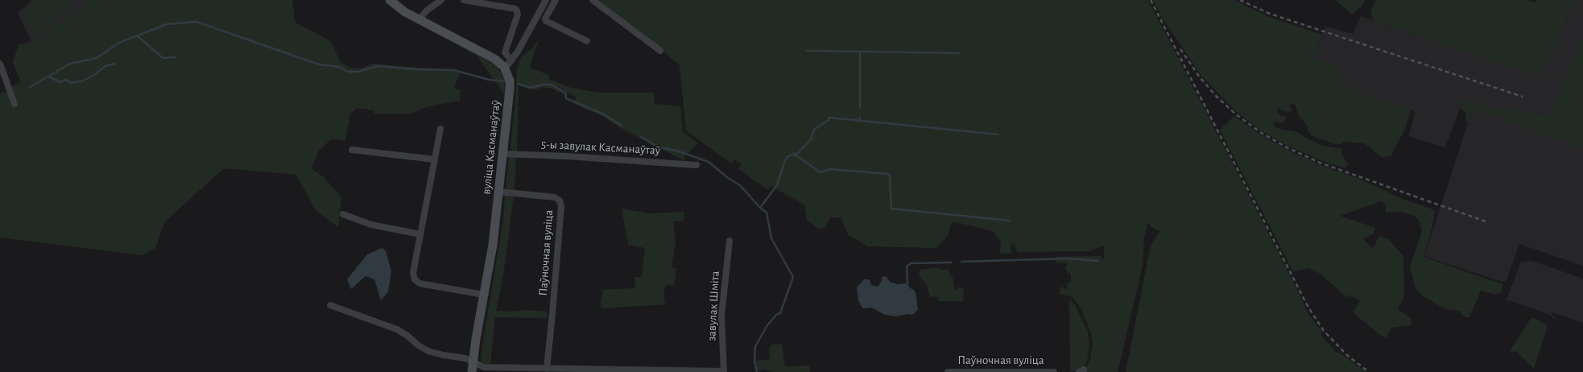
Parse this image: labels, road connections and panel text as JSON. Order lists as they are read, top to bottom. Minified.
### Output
{"streets":{"main road":["вуліца Касманаўтаў"],"street":["5-ы завулак Касманаўтаў","Паўночная вуліца","завулак Шміта"]},"crossings":[["вуліца Касманаўтаў","5-ы завулак Касманаўтаў"],["вуліца Касманаўтаў","Паўночная вуліца"]]}
